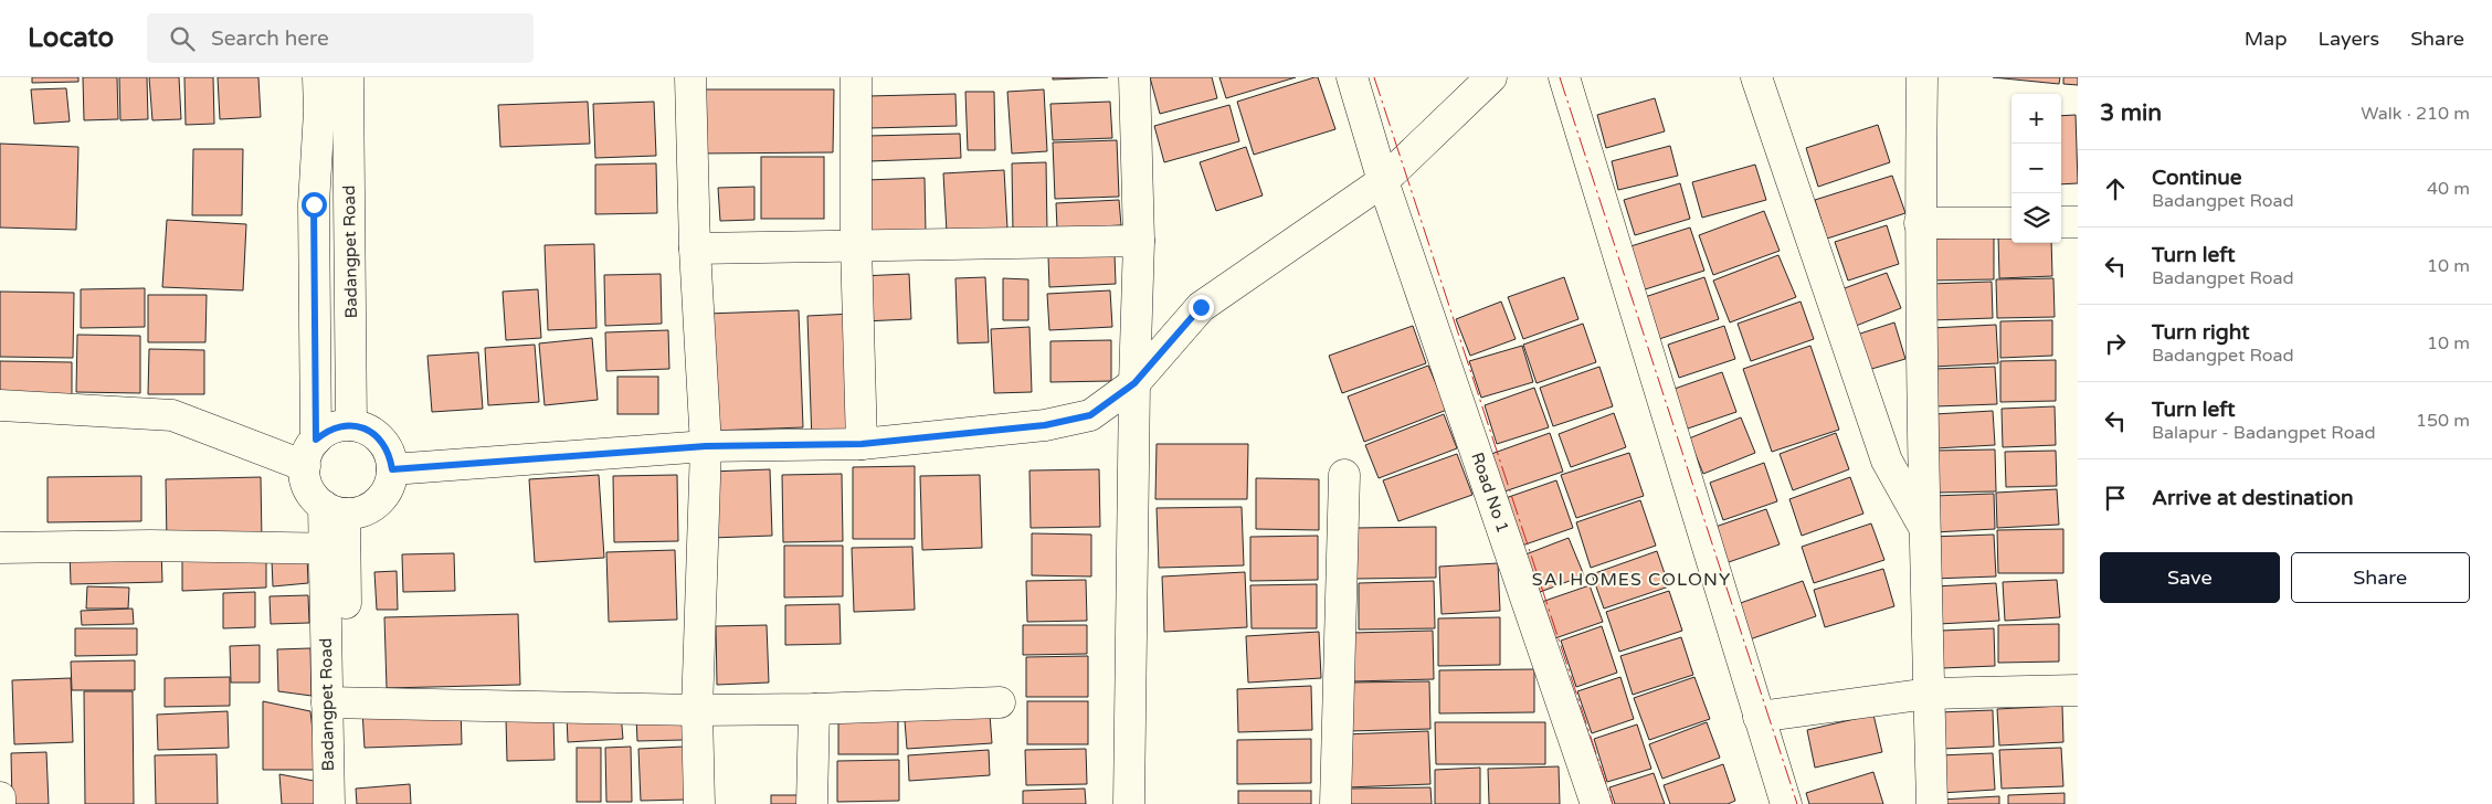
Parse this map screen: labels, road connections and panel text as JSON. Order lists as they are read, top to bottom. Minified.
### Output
{"streets":{"street":["Badangpet Road","Road No 1"]},"districts":["SAI HOMES COLONY"],"page":{"header":"Locato","search":"Search here","nav":["Map","Layers","Share"],"heading":["3 min","Walk · 210 m"],"map_buttons":["+","−"],"list":[["Continue","Badangpet Road","40 m"],["Turn left","Badangpet Road","10 m"],["Turn right","Badangpet Road","10 m"],["Turn left","Balapur - Badangpet Road","150 m"],"Arrive at destination"],"buttons":["Save","Share"]}}
